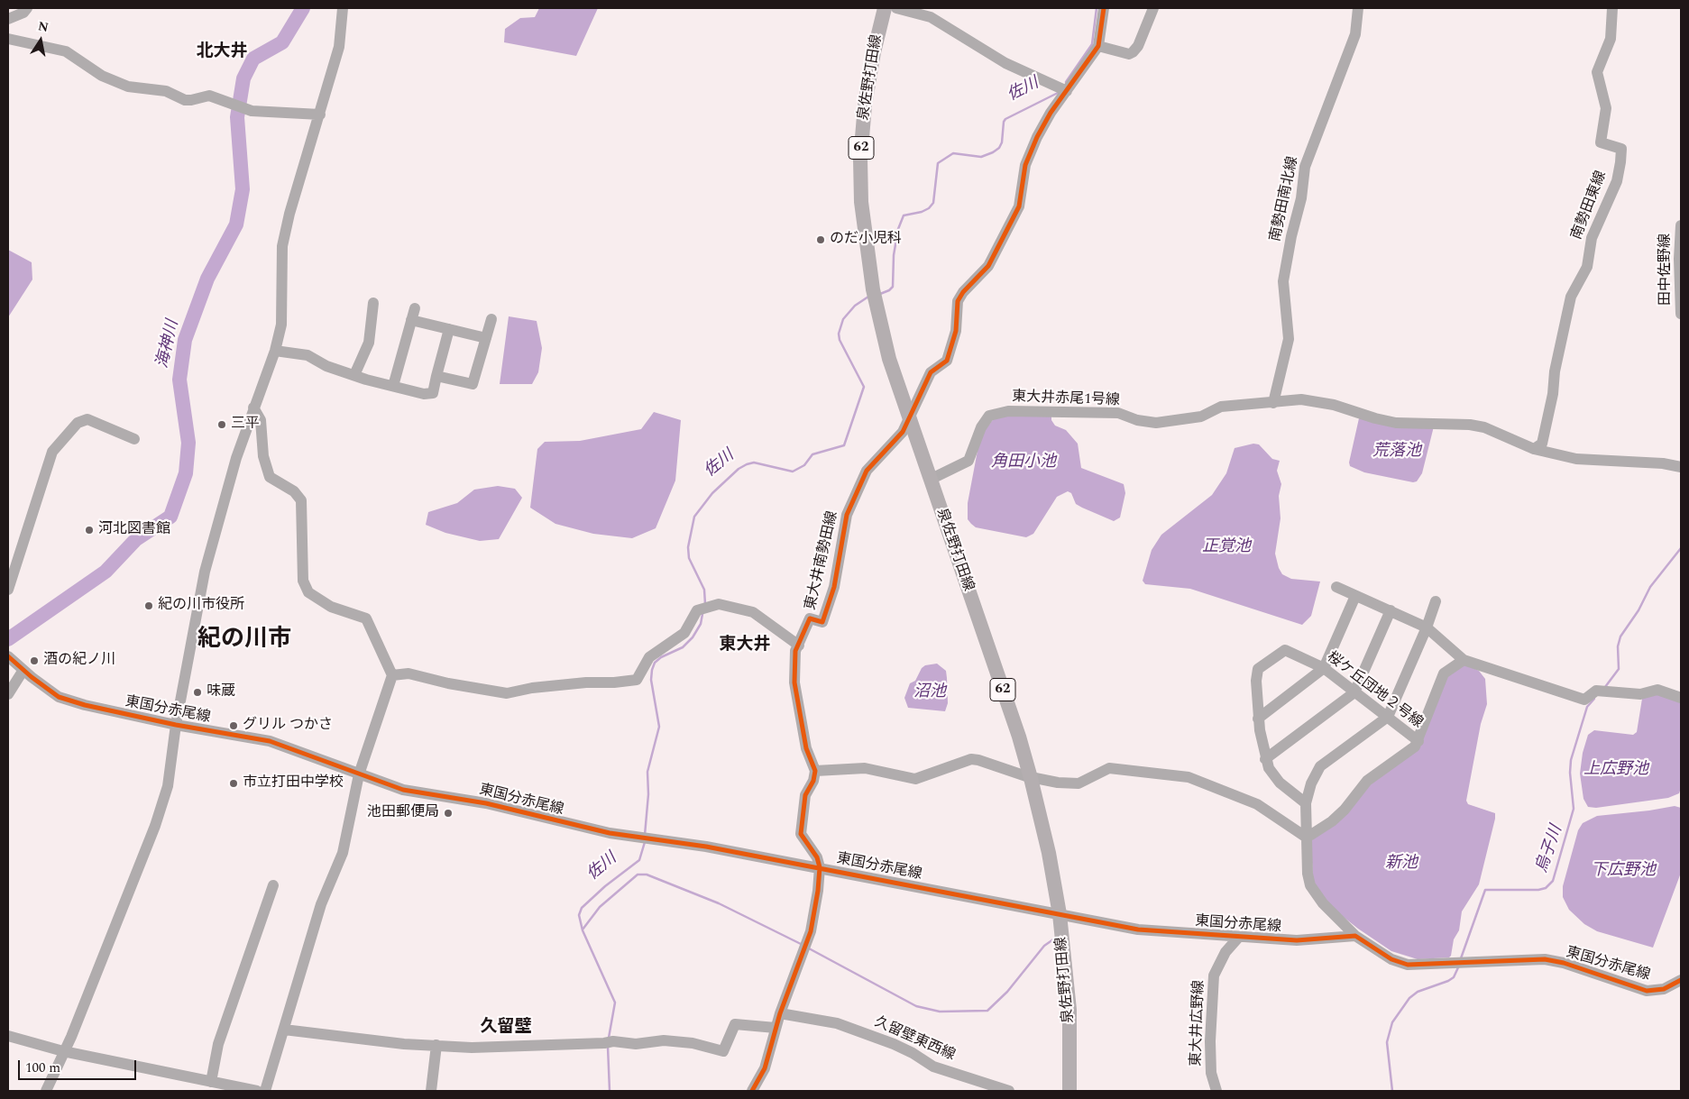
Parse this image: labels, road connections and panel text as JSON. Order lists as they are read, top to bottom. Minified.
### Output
{"streets":{"main road":["泉佐野打田線","62"],"street":["南勢田南北線","南勢田東線","田中佐野線","東大井赤尾1号線","東大井南勢田線","桜ケ丘団地２号線","東国分赤尾線","東大井広野線","久留壁東西線"]},"crossings":[["泉佐野打田線","東大井赤尾1号線"],["泉佐野打田線","東大井南勢田線"],["泉佐野打田線","東国分赤尾線"],["南勢田南北線","東大井赤尾1号線"],["南勢田東線","東大井赤尾1号線"],["東国分赤尾線","東大井広野線"]],"districts":["北大井","紀の川市","東大井","久留壁"],"water":["佐川","海神川","荒落池","角田小池","正覚池","沼池","上広野池","烏子川","新池","下広野池"],"places":["のだ小児科","三平","河北図書館","紀の川市役所","酒の紀ノ川","味蔵","グリル つかさ","市立打田中学校","池田郵便局"],"scale_bar":"100 m","north":"top"}
